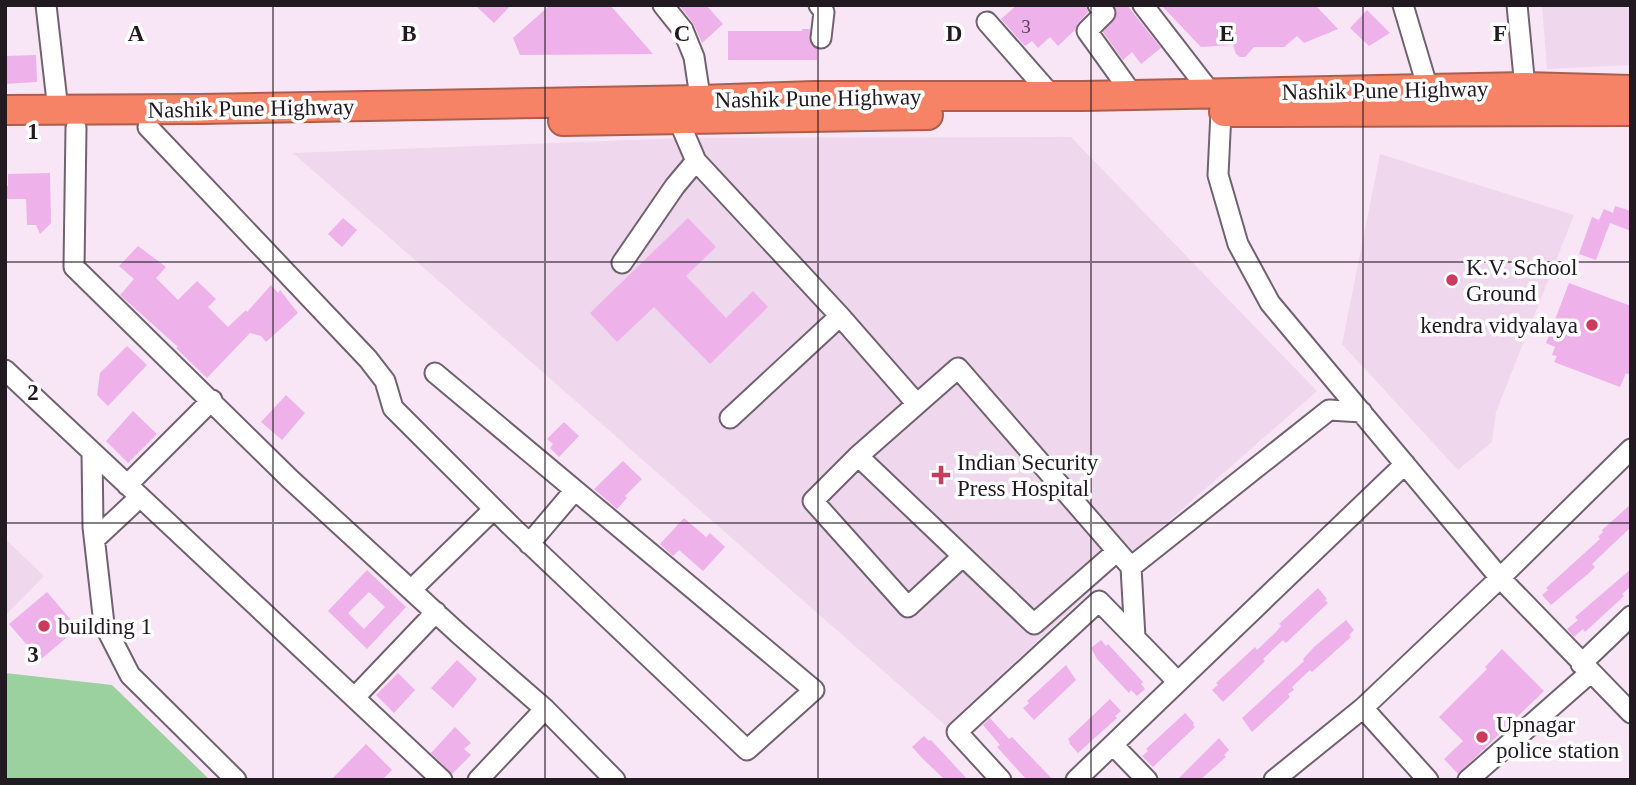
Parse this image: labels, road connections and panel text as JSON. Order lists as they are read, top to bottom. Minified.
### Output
{"streets":{"highway":["Nashik Pune Highway"]},"places":{"other":["K.V. School Ground","kendra vidyalaya","building 1","Upnagar police station"],"health":["Indian Security Press Hospital"]},"house_numbers":["3"],"grid":{"columns":["A","B","C","D","E","F"],"rows":["1","2","3"]}}
